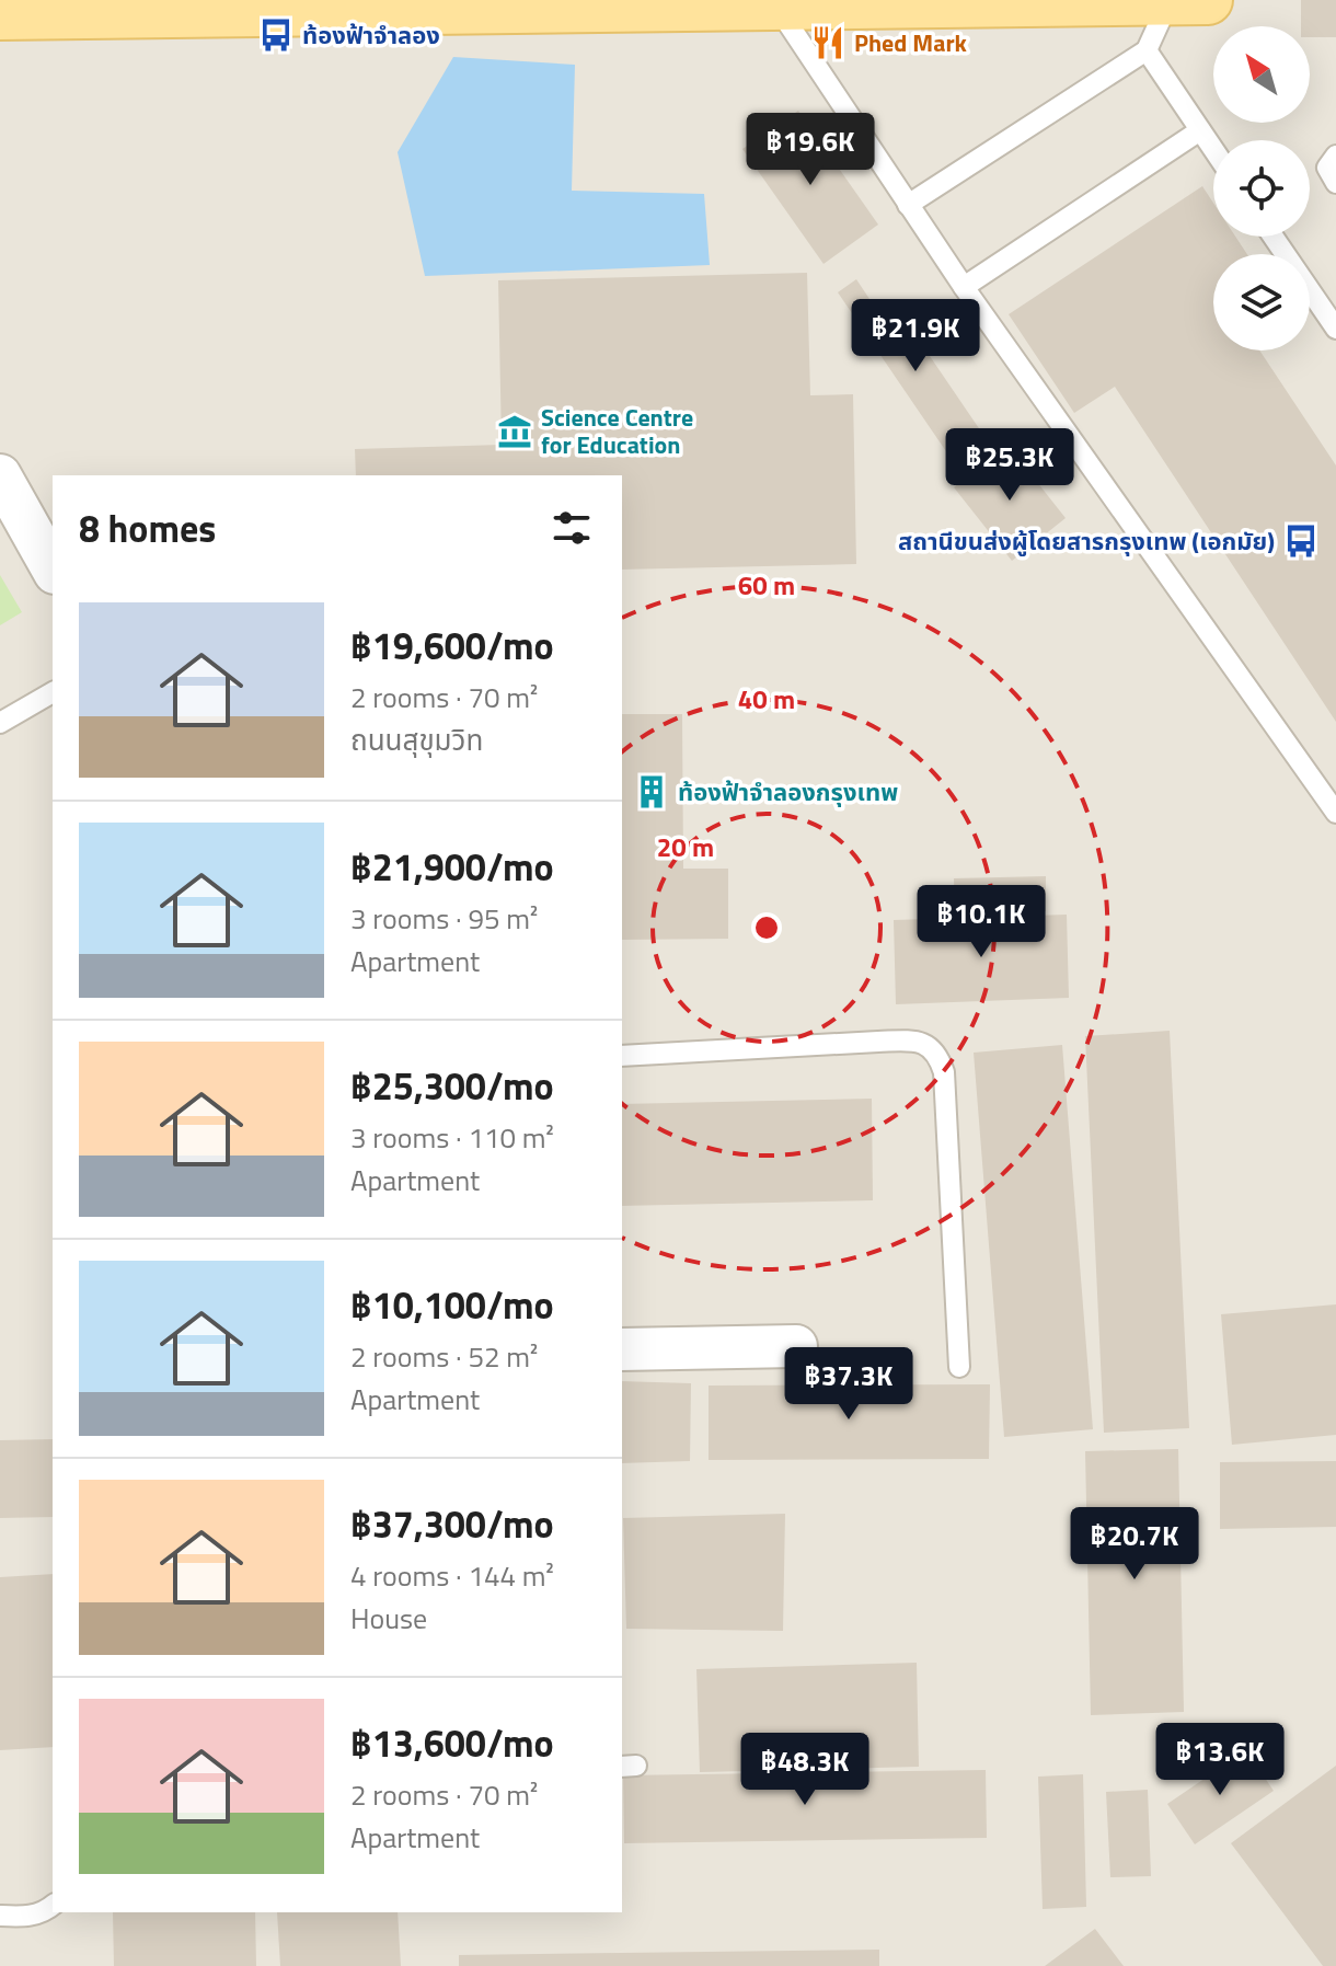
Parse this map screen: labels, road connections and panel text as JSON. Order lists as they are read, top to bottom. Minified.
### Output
{"places":{"bus stop":["ท้องฟ้าจำลอง","สถานีขนส่งผู้โดยสารกรุงเทพ (เอกมัย)"],"restaurant":["Phed Mark"],"museum":["Science Centre for Education"],"building":["ท้องฟ้าจำลองกรุงเทพ"]},"north":"top left","page":{"price":["฿19.6K","฿21.9K","฿25.3K","฿10.1K","฿37.3K","฿20.7K","฿13.6K","฿48.3K"],"heading":"8 homes","list":[{"name":"฿19,600/mo","note":"2 rooms · 70 m² · ถนนสุขุมวิท"},{"name":"฿21,900/mo","note":"3 rooms · 95 m² · Apartment"},{"name":"฿25,300/mo","note":"3 rooms · 110 m² · Apartment"},{"name":"฿10,100/mo","note":"2 rooms · 52 m² · Apartment"},{"name":"฿37,300/mo","note":"4 rooms · 144 m² · House"},{"name":"฿13,600/mo","note":"2 rooms · 70 m² · Apartment"}]},"rings":["60 m","40 m","20 m"]}
